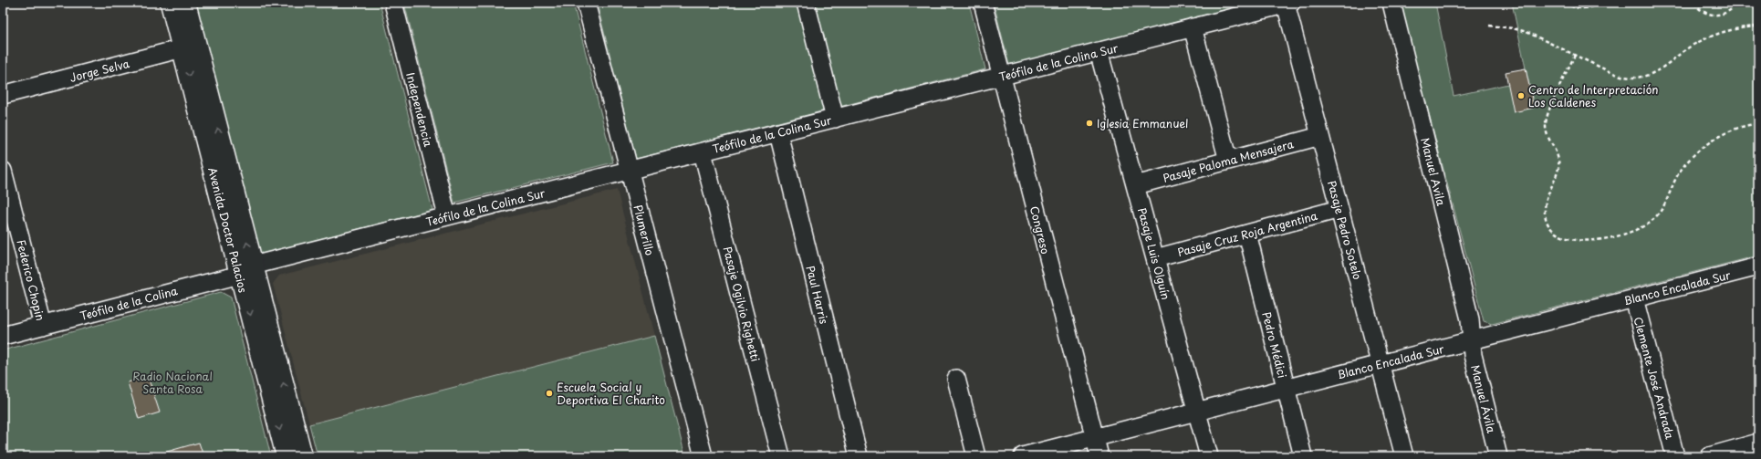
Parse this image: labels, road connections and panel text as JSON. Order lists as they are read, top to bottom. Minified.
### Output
{"streets":{"main road":["Avenida Doctor Palacios"],"street":["Teófilo de la Colina Sur","Jorge Selva","Independencia","Pasaje Paloma Mensajera","Manuel Avila","Plumerillo","Congreso","Pasaje Pedro Sotelo","Pasaje Cruz Roja Argentina","Pasaje Luis Olguín","Federico Chopin","Blanco Encalada Sur","Paul Harris","Teófilo de la Colina","Pasaje Ogilvio Righetti","Pedro Médici","Clemente José Andrada","Manuel Ávila"]},"crossings":[["Teófilo de la Colina Sur","Independencia"],["Teófilo de la Colina Sur","Avenida Doctor Palacios"],["Teófilo de la Colina Sur","Plumerillo"],["Teófilo de la Colina Sur","Congreso"],["Teófilo de la Colina Sur","Pasaje Pedro Sotelo"],["Teófilo de la Colina Sur","Pasaje Luis Olguín"],["Teófilo de la Colina Sur","Paul Harris"],["Teófilo de la Colina Sur","Teófilo de la Colina"],["Teófilo de la Colina Sur","Pasaje Ogilvio Righetti"],["Jorge Selva","Avenida Doctor Palacios"],["Pasaje Paloma Mensajera","Pasaje Pedro Sotelo"],["Pasaje Paloma Mensajera","Pasaje Luis Olguín"],["Manuel Avila","Blanco Encalada Sur"],["Manuel Avila","Manuel Ávila"],["Avenida Doctor Palacios","Teófilo de la Colina"],["Congreso","Blanco Encalada Sur"],["Pasaje Pedro Sotelo","Pasaje Cruz Roja Argentina"],["Pasaje Pedro Sotelo","Blanco Encalada Sur"],["Pasaje Cruz Roja Argentina","Pasaje Luis Olguín"],["Pasaje Cruz Roja Argentina","Pedro Médici"],["Pasaje Luis Olguín","Blanco Encalada Sur"],["Federico Chopin","Teófilo de la Colina"],["Blanco Encalada Sur","Pedro Médici"],["Blanco Encalada Sur","Clemente José Andrada"],["Blanco Encalada Sur","Manuel Ávila"]],"parks":["Radio Nacional Santa Rosa"],"places":["Centro de Interpretación Los Caldenes","Iglesia Emmanuel","Escuela Social y Deportiva El Charito"]}
